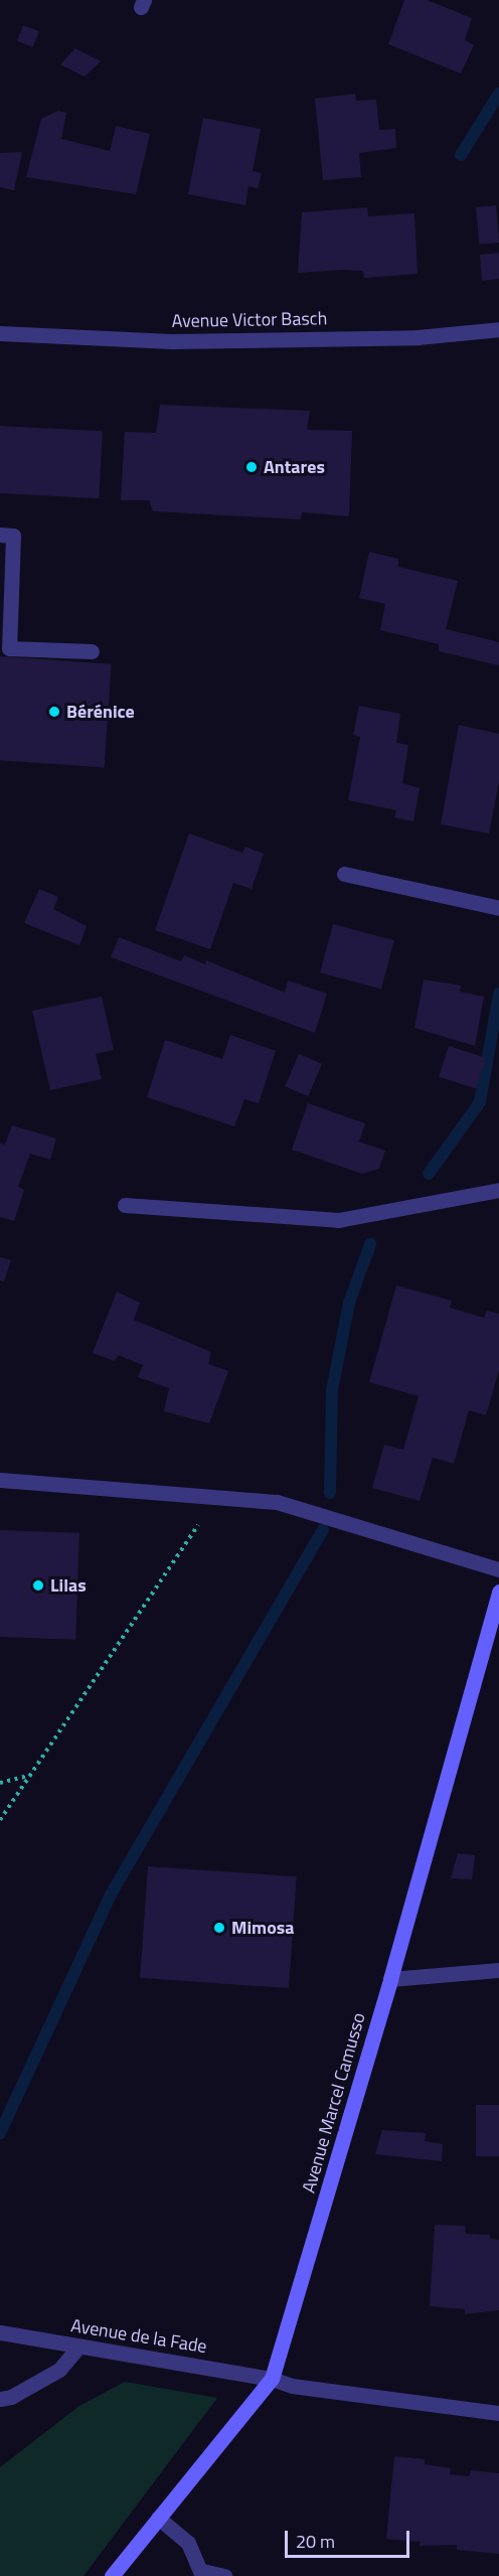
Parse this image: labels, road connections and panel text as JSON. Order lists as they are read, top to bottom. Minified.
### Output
{"streets":{"street":["Avenue Victor Basch","Avenue Marcel Camusso","Avenue de la Fade"]},"crossings":[["Avenue Marcel Camusso","Avenue de la Fade"]],"places":["Antares","Bérénice","Lilas","Mimosa"],"scale_bar":"20 m"}
